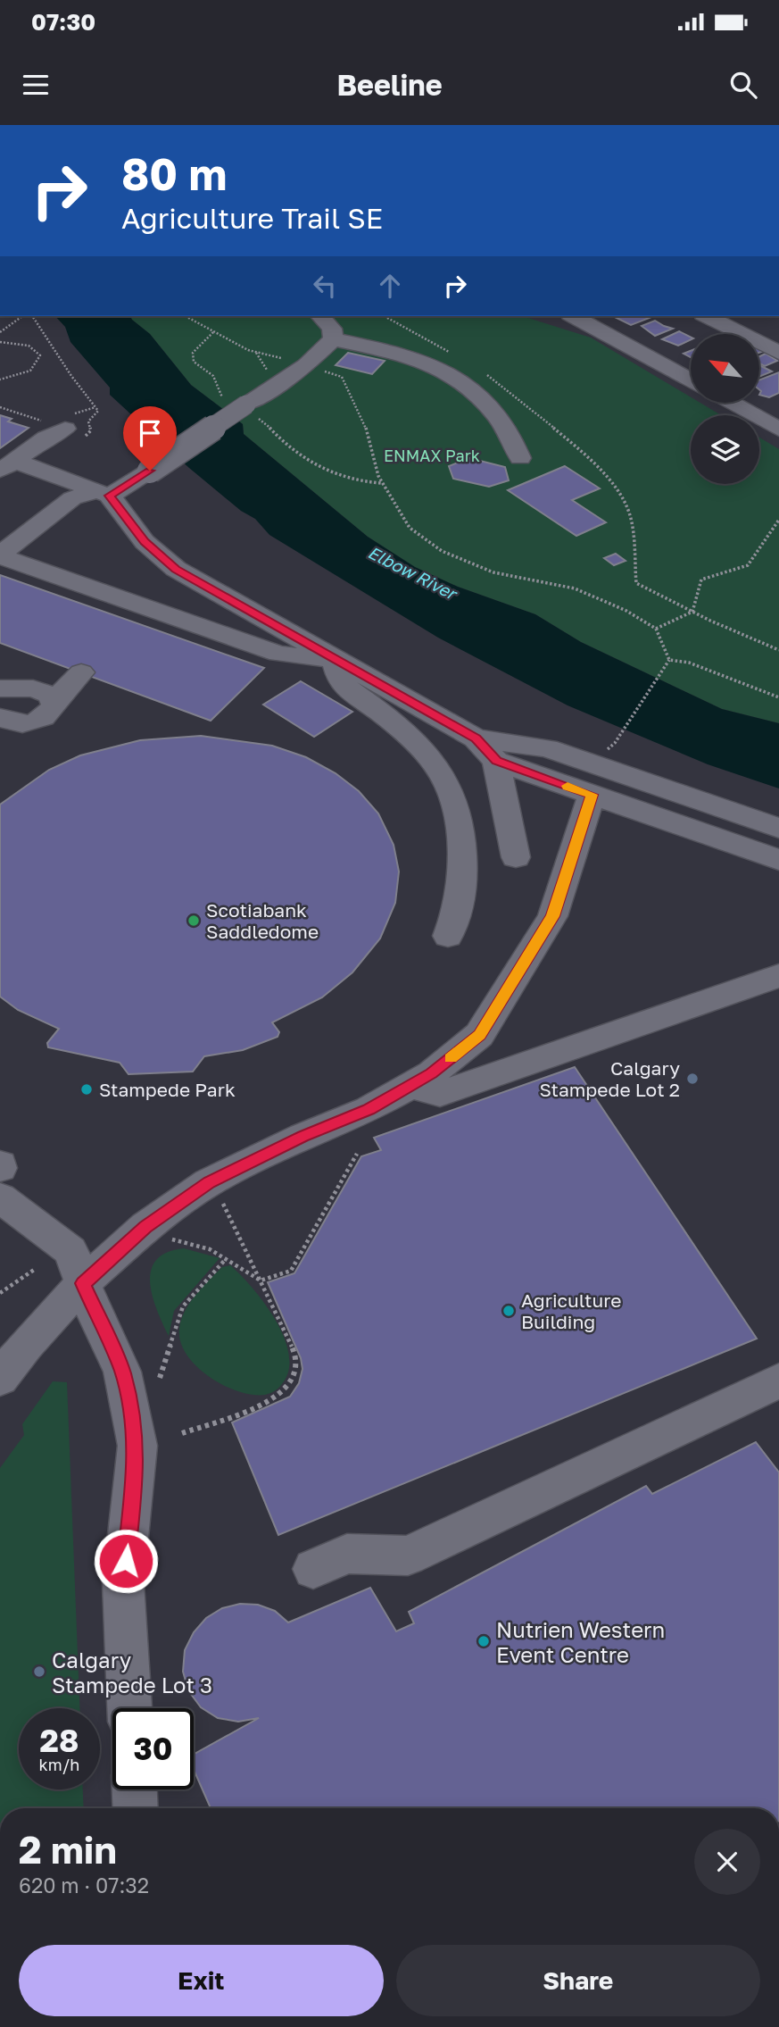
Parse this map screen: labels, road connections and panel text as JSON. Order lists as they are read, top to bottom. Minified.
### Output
{"water":["Elbow River"],"parks":["ENMAX Park"],"places":["Scotiabank Saddledome","Calgary Stampede Lot 2","Stampede Park","Agriculture Building","Nutrien Western Event Centre","Calgary Stampede Lot 3"],"north":"top left","page":{"status":"07:30","header":"Beeline","turn":["80 m","Agriculture Trail SE"],"speed":"28 km/h","limit":"30","heading":["2 min","620 m · 07:32"],"buttons":["Exit","Share"]}}
